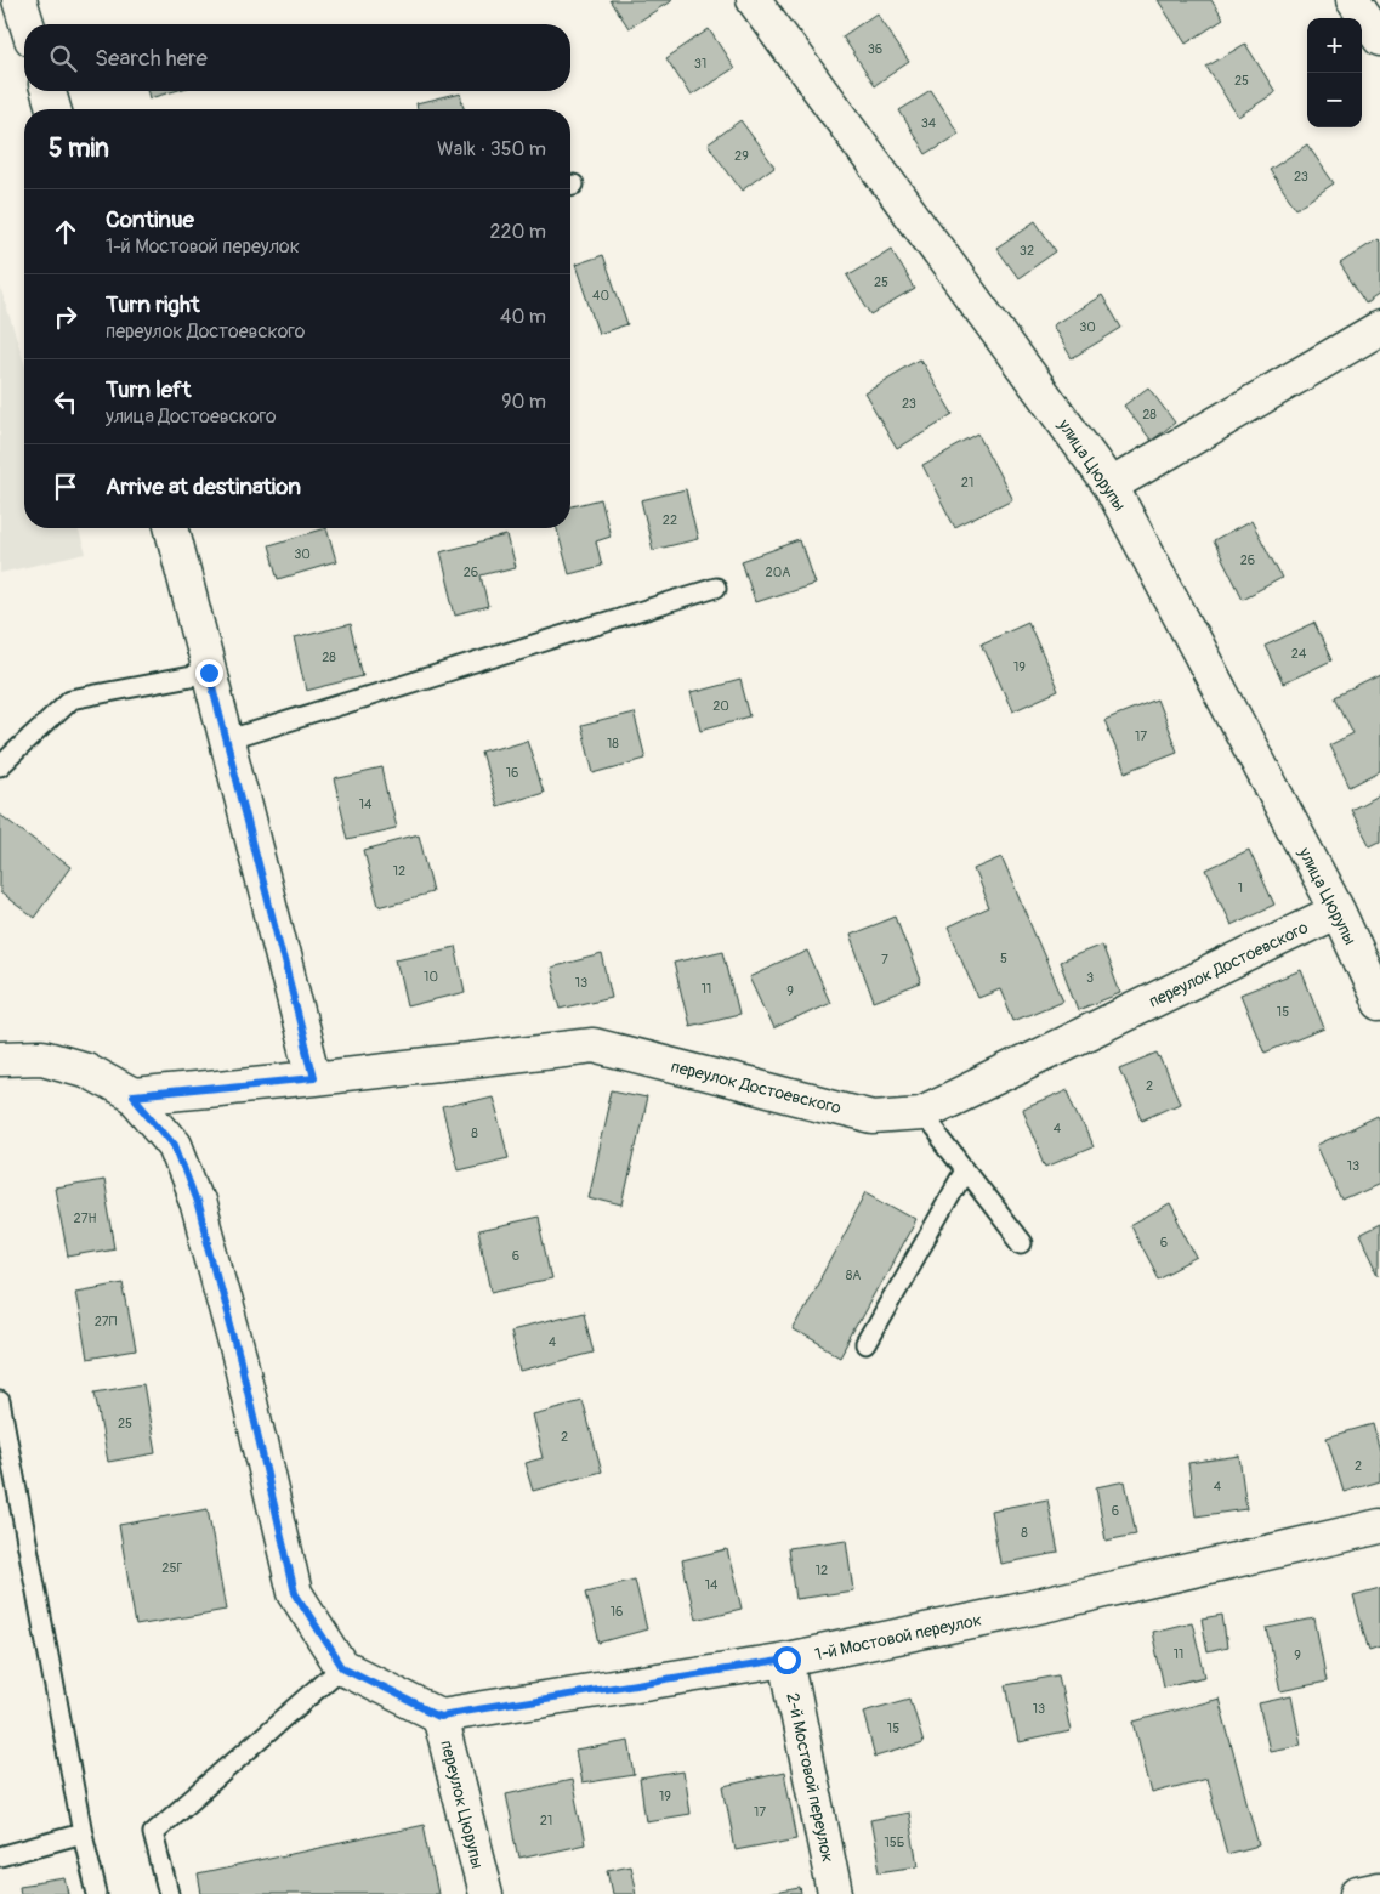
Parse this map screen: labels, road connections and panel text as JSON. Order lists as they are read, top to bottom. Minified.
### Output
{"streets":{"street":["улица Цюрупы","переулок Достоевского","1-й Мостовой переулок","2-й Мостовой переулок","переулок Цюрупы"]},"crossings":[["улица Цюрупы","переулок Достоевского"],["1-й Мостовой переулок","2-й Мостовой переулок"],["1-й Мостовой переулок","переулок Цюрупы"]],"house_numbers":["36","31","25","34","29","23","32","25","40","30","23","28","21","22","30","26","26","20А","24","28","19","20","17","18","16","14","12","1","5","7","10","3","13","11","9","15","2","4","8","13","27Н","6","6","8А","27П","4","25","2","2","4","6","8","25Г","12","14","16","11","9","13","15","19","17","21","15Б"],"page":{"map_buttons":["+","−"],"search":"Search here","heading":["5 min","Walk · 350 m"],"list":[["Continue","1-й Мостовой переулок","220 m"],["Turn right","переулок Достоевского","40 m"],["Turn left","улица Достоевского","90 m"],"Arrive at destination"]}}
